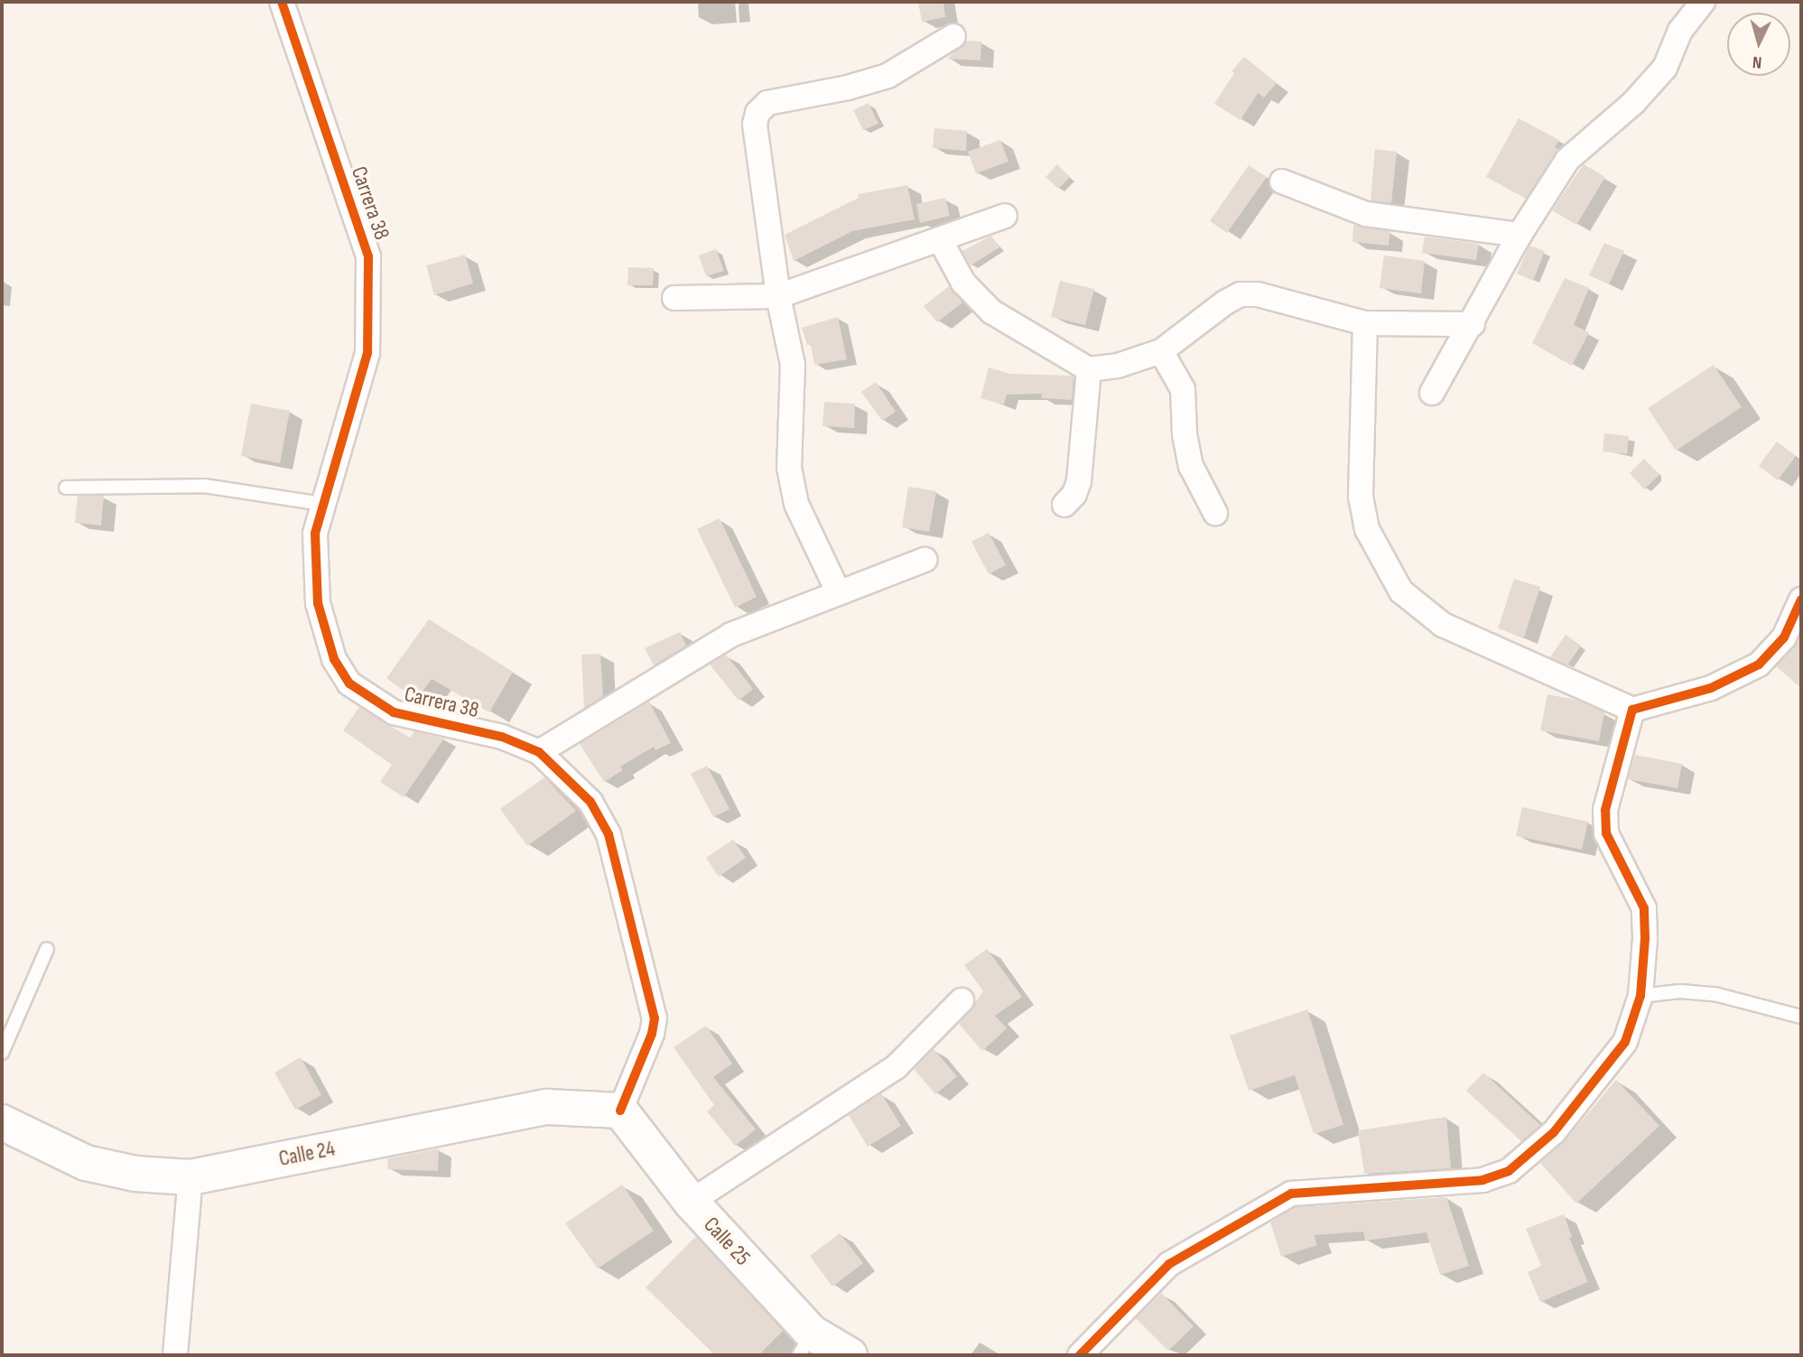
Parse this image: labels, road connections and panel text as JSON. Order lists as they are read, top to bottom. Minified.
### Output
{"streets":{"street":["Carrera 38","Calle 24","Calle 25"]},"crossings":[["Carrera 38","Calle 24"],["Carrera 38","Calle 25"],["Calle 24","Calle 25"]],"north":"bottom"}
